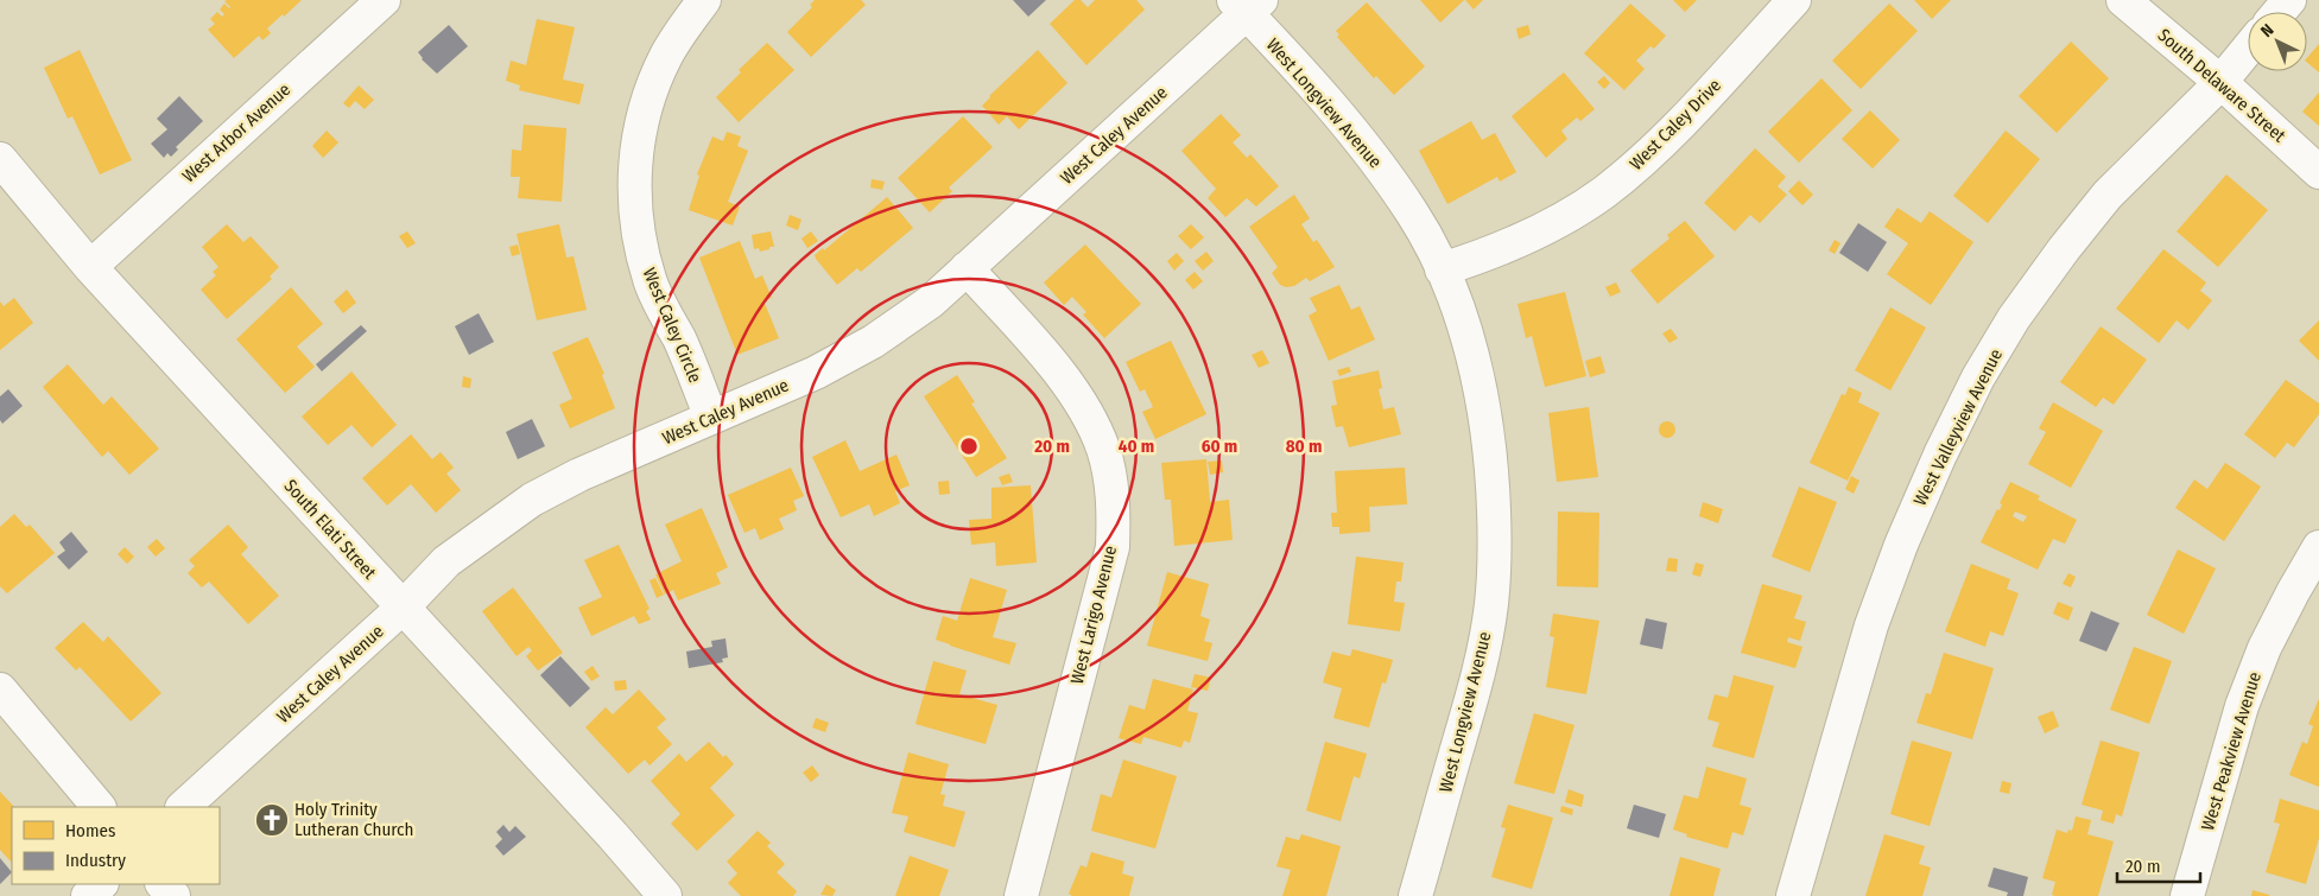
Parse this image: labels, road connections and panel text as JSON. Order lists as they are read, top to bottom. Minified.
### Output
{"streets":{"street":["South Delaware Street","West Longview Avenue","West Caley Drive","West Arbor Avenue","West Caley Avenue","West Caley Circle","West Valleyview Avenue","South Elati Street","West Larigo Avenue","West Peakview Avenue"]},"crossings":[["South Delaware Street","West Valleyview Avenue"],["West Longview Avenue","West Caley Drive"],["West Longview Avenue","West Caley Avenue"],["West Arbor Avenue","South Elati Street"],["West Caley Avenue","West Caley Circle"],["West Caley Avenue","South Elati Street"],["West Caley Avenue","West Larigo Avenue"]],"places":{"church":["Holy Trinity Lutheran Church"]},"legend":["Homes","Industry"],"scale_bar":"20 m","north":"top left","rings":["20 m","40 m","60 m","80 m"]}
